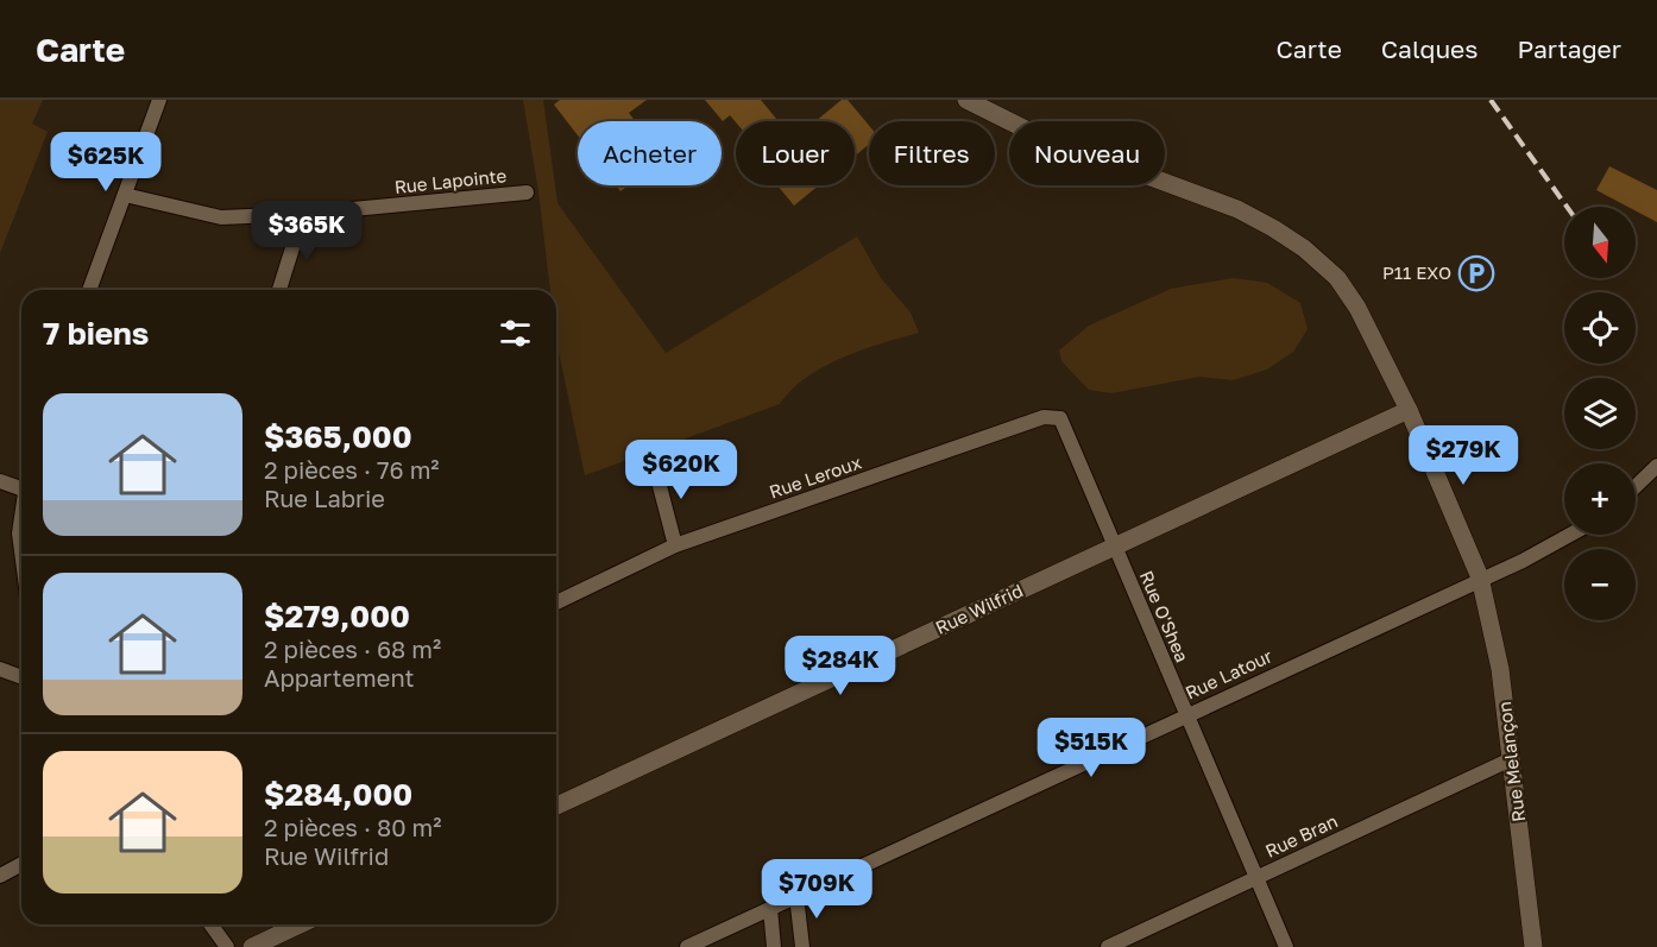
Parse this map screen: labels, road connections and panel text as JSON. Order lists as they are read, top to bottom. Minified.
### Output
{"streets":{"street":["Rue Lapointe","Rue Leroux","Rue Wilfrid","Rue O'Shea","Rue Latour","Rue Melançon","Rue Bran"]},"crossings":[["Rue Leroux","Rue O'Shea"],["Rue Wilfrid","Rue O'Shea"],["Rue Wilfrid","Rue Melançon"],["Rue O'Shea","Rue Latour"],["Rue O'Shea","Rue Bran"],["Rue Latour","Rue Melançon"],["Rue Melançon","Rue Bran"]],"places":{"parking":["P11 EXO"]},"north":"bottom","page":{"header":"Carte","nav":["Carte","Calques","Partager"],"chip":["Acheter","Louer","Filtres","Nouveau"],"price":["$625K","$365K","$279K","$620K","$284K","$515K","$709K"],"map_buttons":["+","−"],"heading":"7 biens","list":[{"name":"$365,000","note":"2 pièces · 76 m² · Rue Labrie"},{"name":"$279,000","note":"2 pièces · 68 m² · Appartement"},{"name":"$284,000","note":"2 pièces · 80 m² · Rue Wilfrid"}]}}
